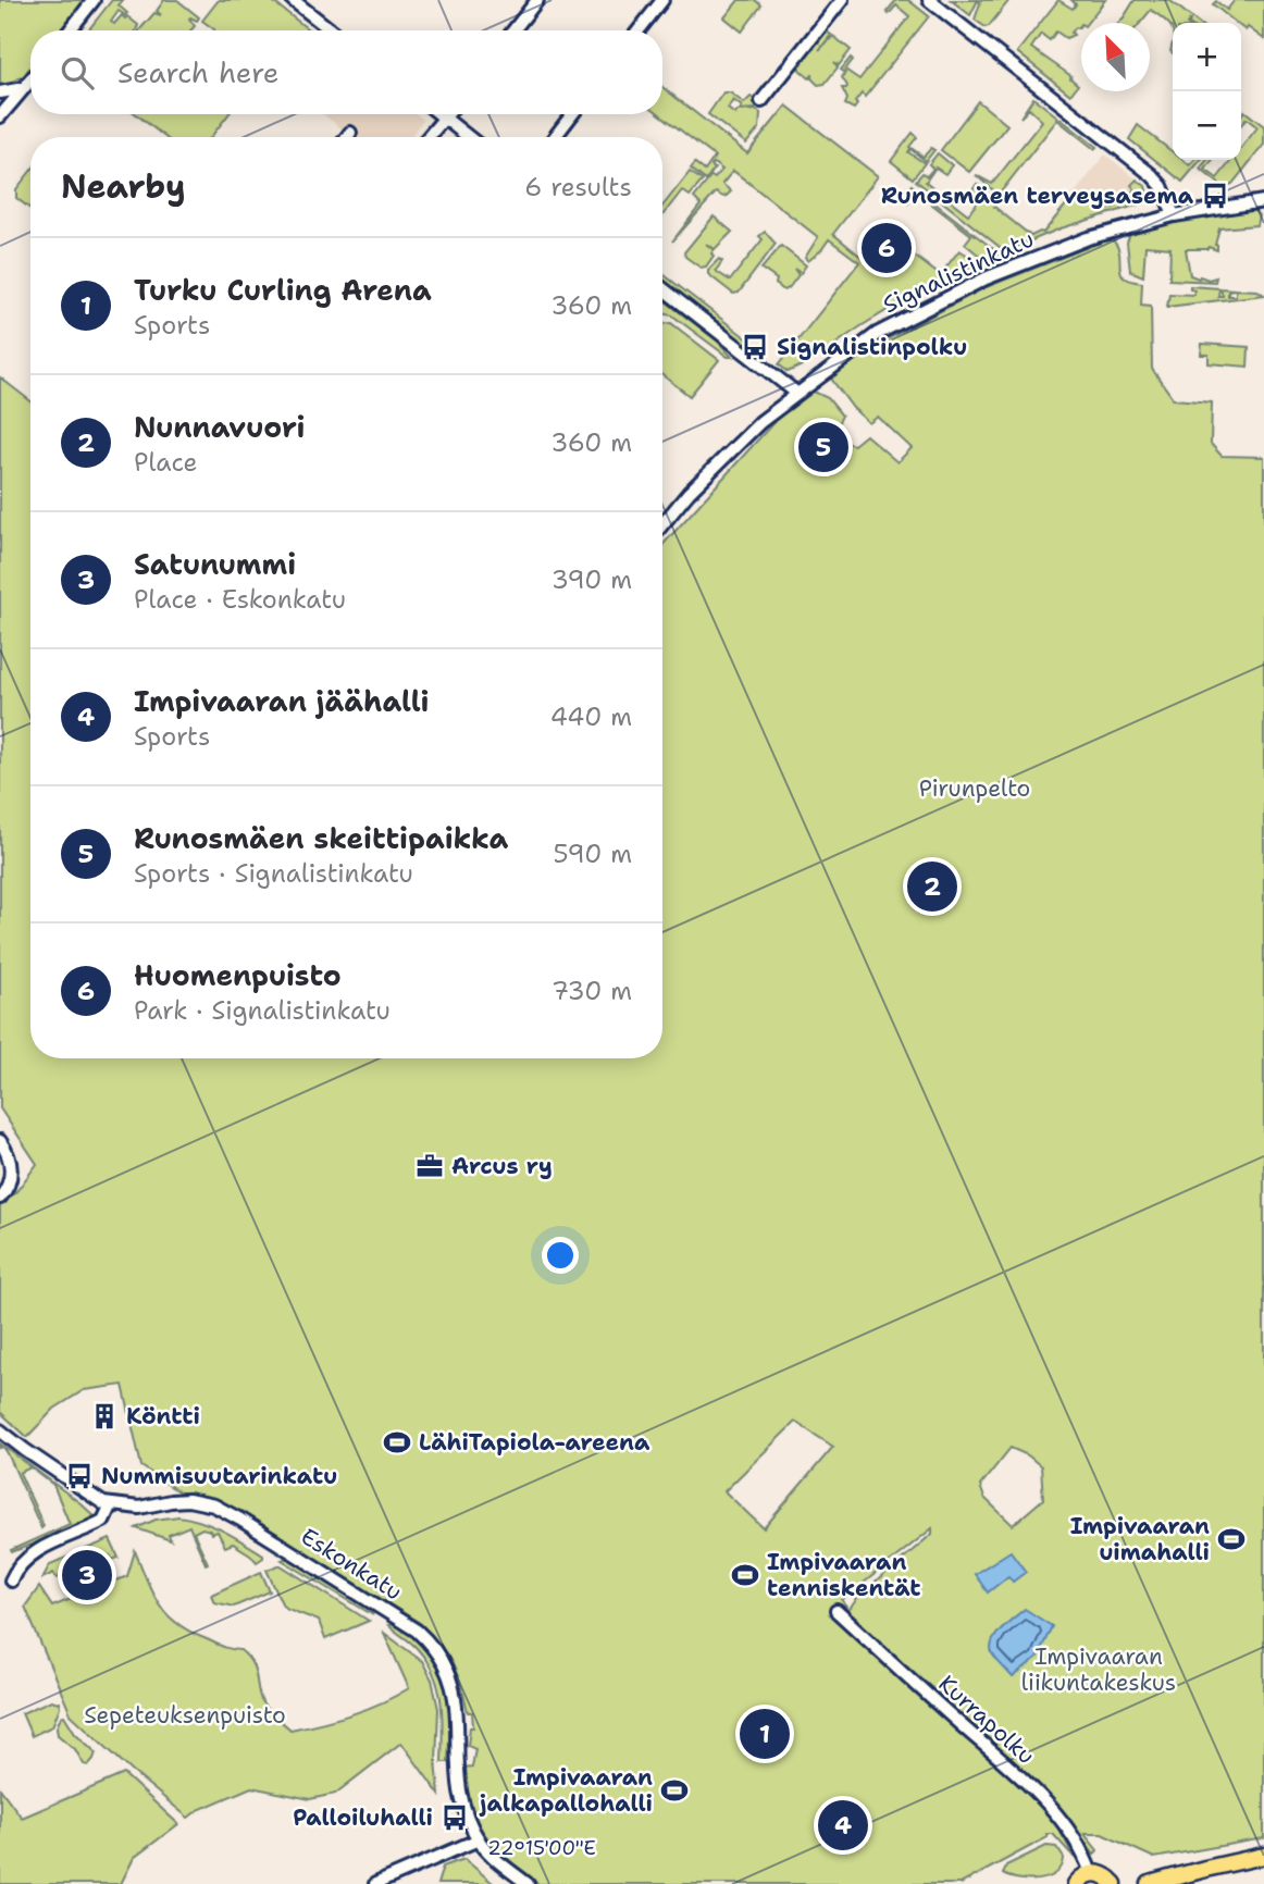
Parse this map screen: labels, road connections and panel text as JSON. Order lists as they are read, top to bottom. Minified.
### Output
{"streets":{"street":["Signalistinkatu","Eskonkatu","Kurrapolku"]},"parks":["Pirunpelto","Impivaaran liikuntakeskus","Sepeteuksenpuisto"],"places":{"bus stop":["Runosmäen terveysasema","Signalistinpolku","Nummisuutarinkatu","Palloiluhalli"],"office":["Arcus ry"],"building":["Köntti"],"sports":["LähiTapiola-areena","Impivaaran uimahalli","Impivaaran tenniskentät","Impivaaran jalkapallohalli"]},"north":"top left","page":{"map_buttons":["+","−"],"search":"Search here","heading":["Nearby","6 results"],"pins":["6","5","2","3","1","4"],"list":[{"mark":"1","name":"Turku Curling Arena","note":"Sports","value":"360 m"},{"mark":"2","name":"Nunnavuori","note":"Place","value":"360 m"},{"mark":"3","name":"Satunummi","note":"Place · Eskonkatu","value":"390 m"},{"mark":"4","name":"Impivaaran jäähalli","note":"Sports","value":"440 m"},{"mark":"5","name":"Runosmäen skeittipaikka","note":"Sports · Signalistinkatu","value":"590 m"},{"mark":"6","name":"Huomenpuisto","note":"Park · Signalistinkatu","value":"730 m"}]},"coordinates":["22°15'00\"E"]}
